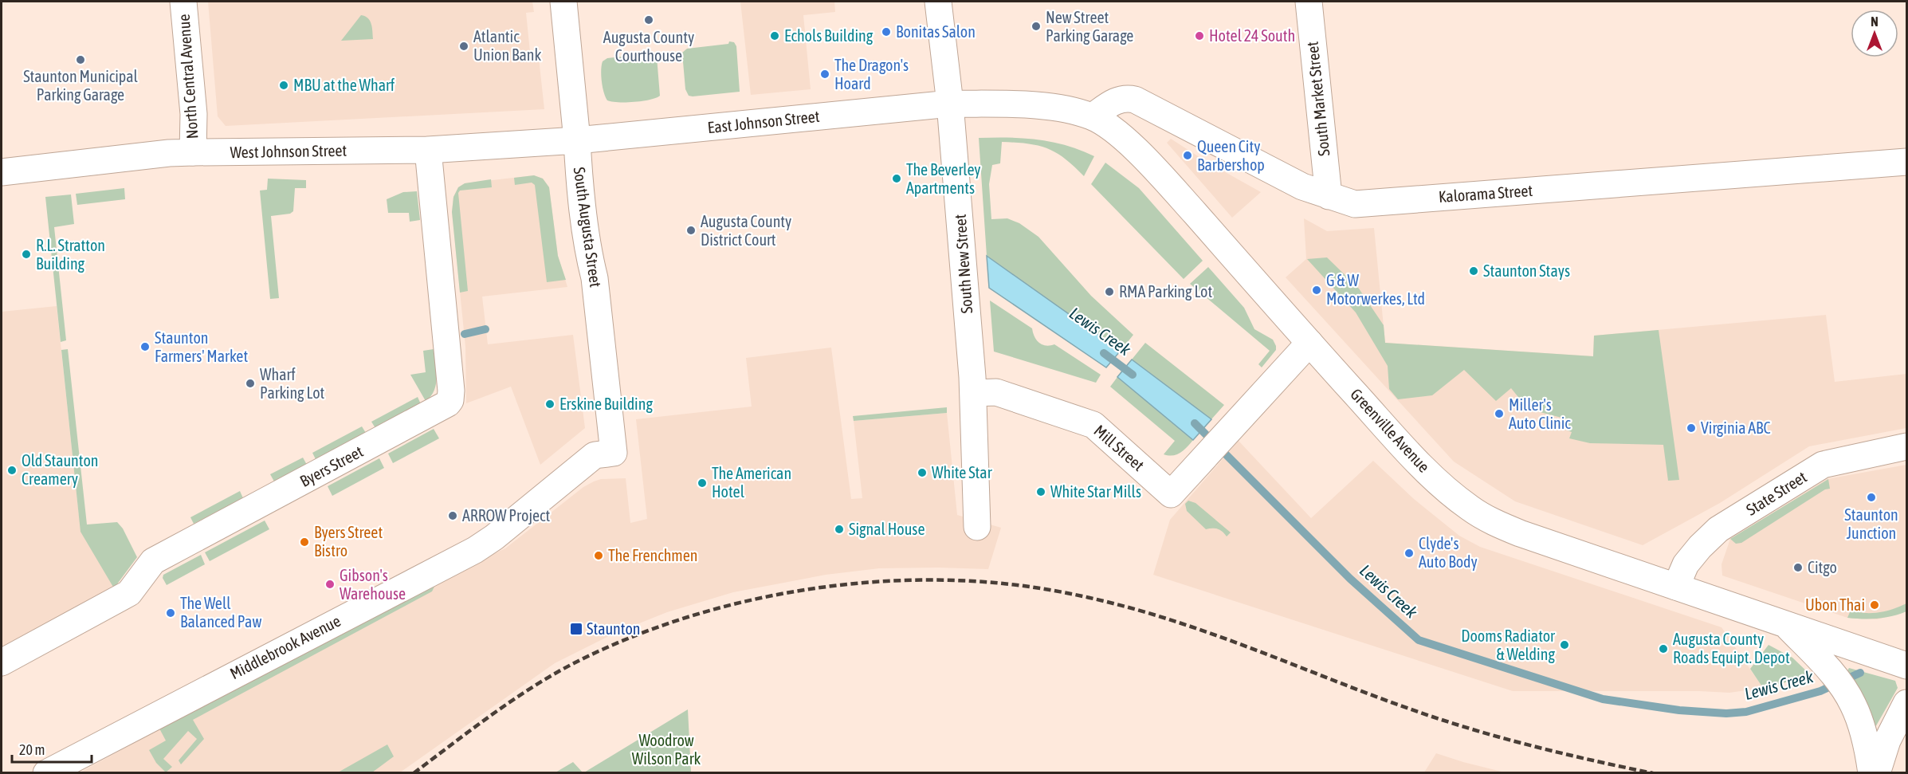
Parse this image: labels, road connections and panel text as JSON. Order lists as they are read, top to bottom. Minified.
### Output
{"streets":{"street":["North Central Avenue","South Market Street","East Johnson Street","West Johnson Street","Kalorama Street","South Augusta Street","South New Street","Greenville Avenue","Mill Street","Byers Street","State Street","Middlebrook Avenue"]},"crossings":[["North Central Avenue","West Johnson Street"],["South Market Street","Kalorama Street"],["East Johnson Street","West Johnson Street"],["East Johnson Street","South Augusta Street"],["East Johnson Street","South New Street"],["East Johnson Street","Greenville Avenue"],["West Johnson Street","South Augusta Street"],["West Johnson Street","Byers Street"],["Kalorama Street","Greenville Avenue"],["South Augusta Street","Middlebrook Avenue"],["South New Street","Greenville Avenue"],["South New Street","Mill Street"],["Greenville Avenue","Mill Street"],["Greenville Avenue","State Street"]],"water":["Lewis Creek"],"parks":["Woodrow Wilson Park"],"places":{"other":["Augusta County Courthouse","New Street Parking Garage","Bonitas Salon","Echols Building","Hotel 24 South","Atlantic Union Bank","Staunton Municipal Parking Garage","The Dragon's Hoard","MBU at the Wharf","Queen City Barbershop","The Beverley Apartments","Augusta County District Court","R.L. Stratton Building","Staunton Stays","G & W Motorwerkes, Ltd","RMA Parking Lot","Staunton Farmers' Market","Wharf Parking Lot","Erskine Building","Miller's Auto Clinic","Virginia ABC","Old Staunton Creamery","White Star","The American Hotel","White Star Mills","Staunton Junction","ARROW Project","Signal House","Byers Street Bistro","Clyde's Auto Body","The Frenchmen","Citgo","Gibson's Warehouse","Ubon Thai","The Well Balanced Paw","Dooms Radiator & Welding","Augusta County Roads Equipt. Depot"],"transit":["Staunton"]},"scale_bar":"20 m","north":"top"}
